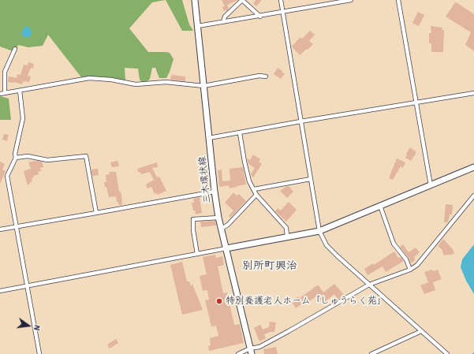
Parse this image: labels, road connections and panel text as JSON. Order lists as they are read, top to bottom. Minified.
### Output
{"streets":{"main road":["三木環状線"]},"districts":["別所町興治"],"places":["特別養護老人ホーム「しゅうらく苑」"],"north":"right"}
